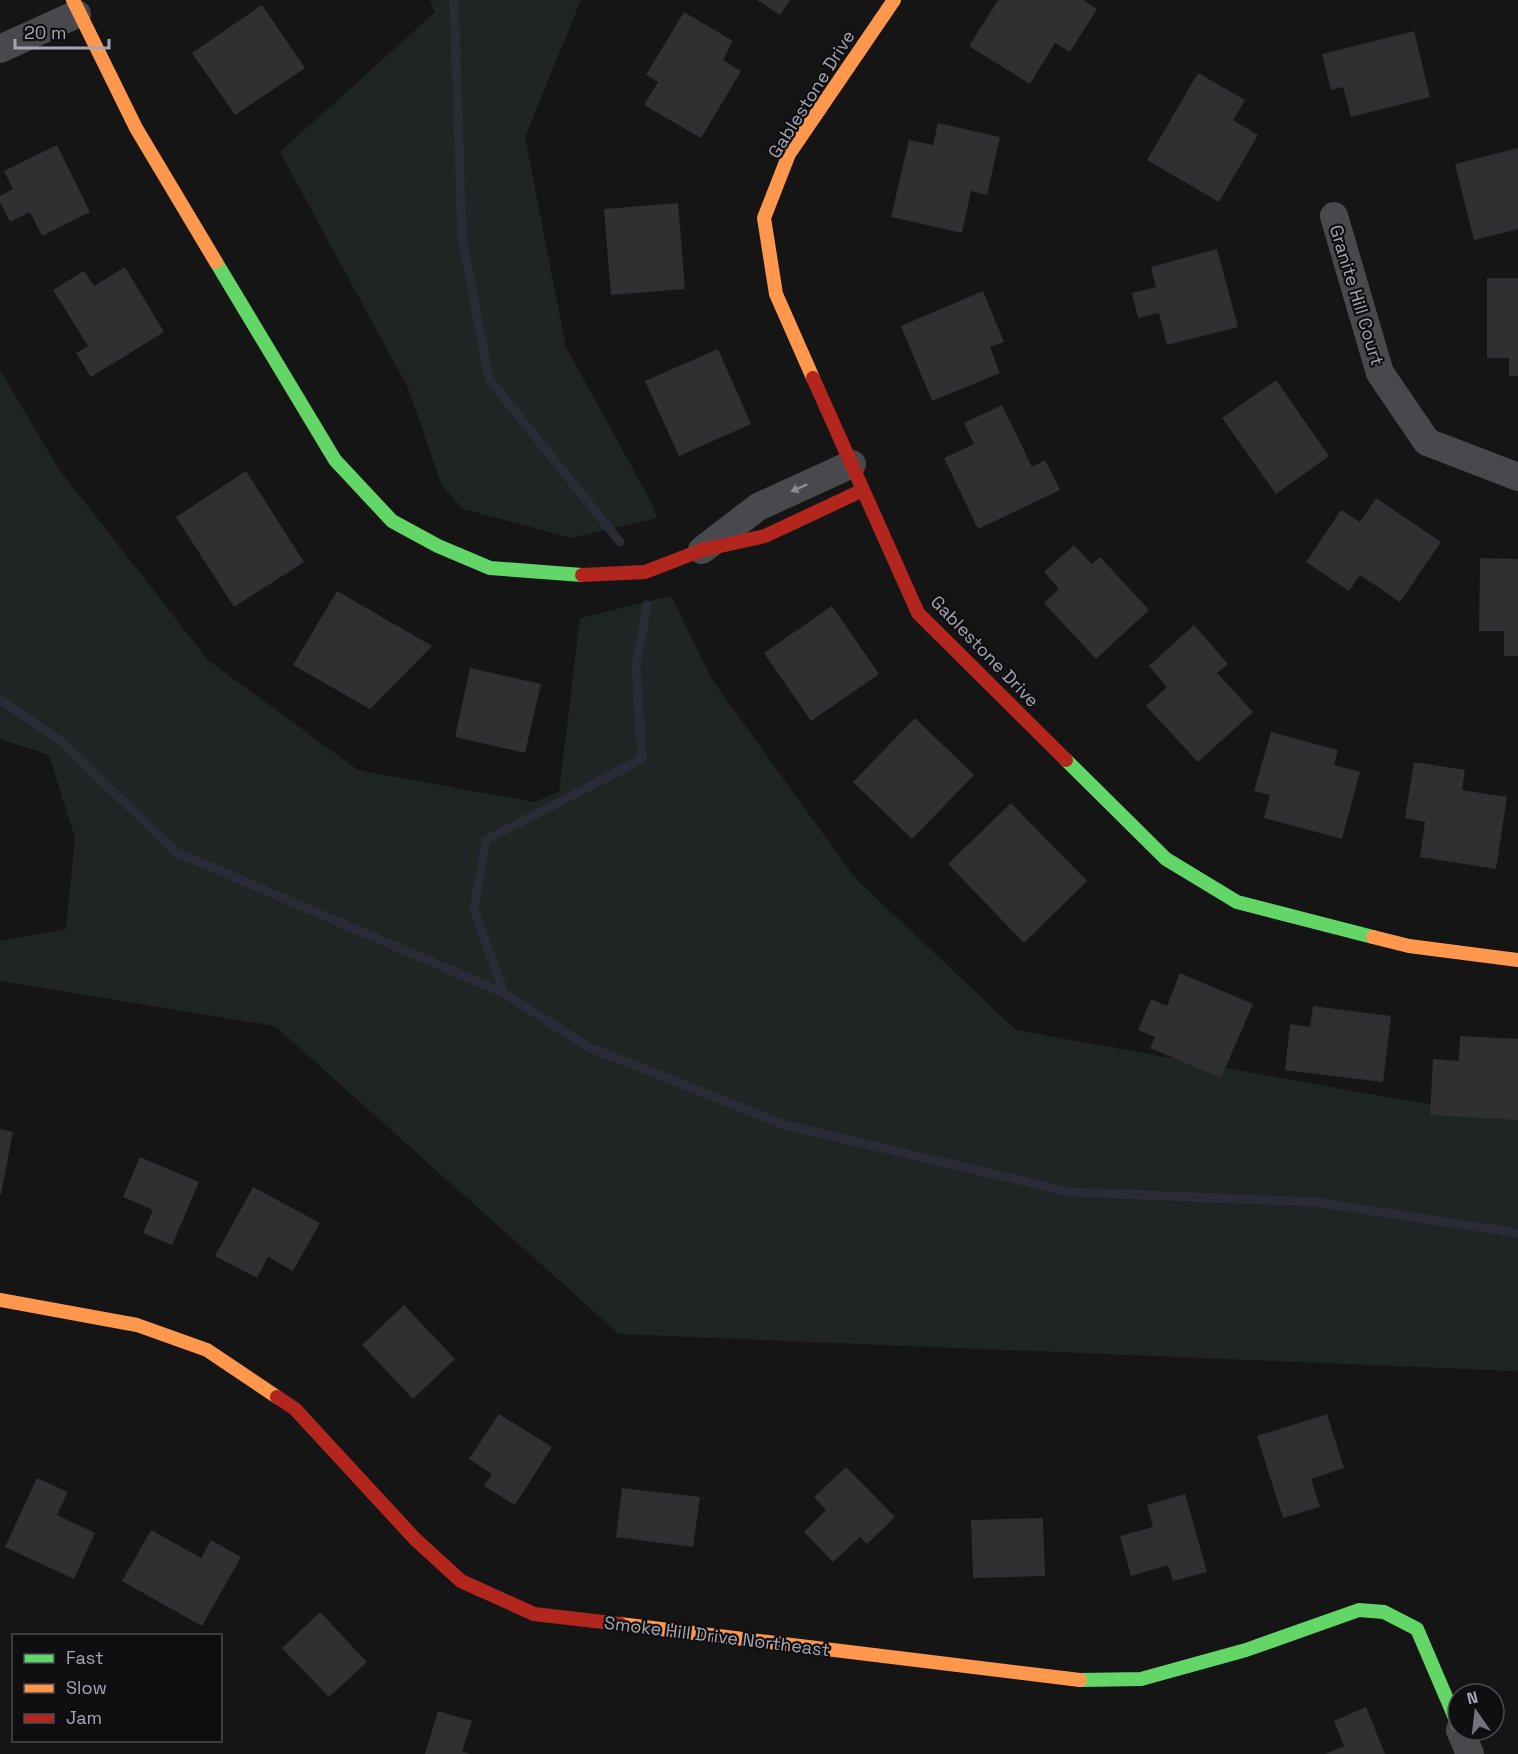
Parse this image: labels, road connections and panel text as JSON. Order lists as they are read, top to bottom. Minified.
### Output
{"streets":{"street":["Gablestone Drive","Granite Hill Court","Smoke Hill Drive Northeast"]},"legend":["Fast","Slow","Jam"],"scale_bar":"20 m","north":"top"}
